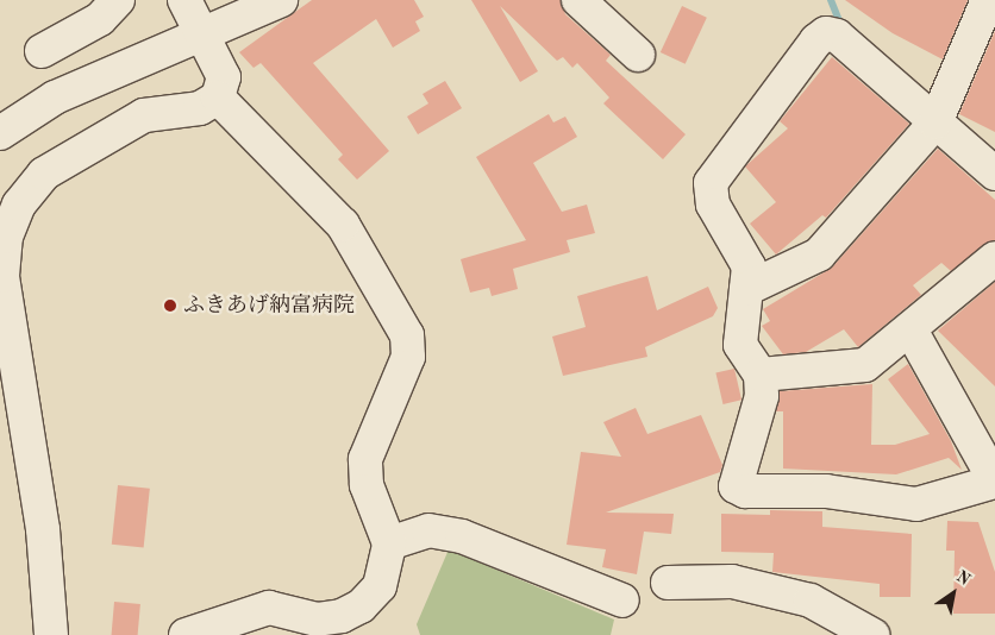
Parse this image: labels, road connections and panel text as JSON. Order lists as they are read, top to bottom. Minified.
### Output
{"places":["ふきあげ納富病院"],"north":"top right"}
